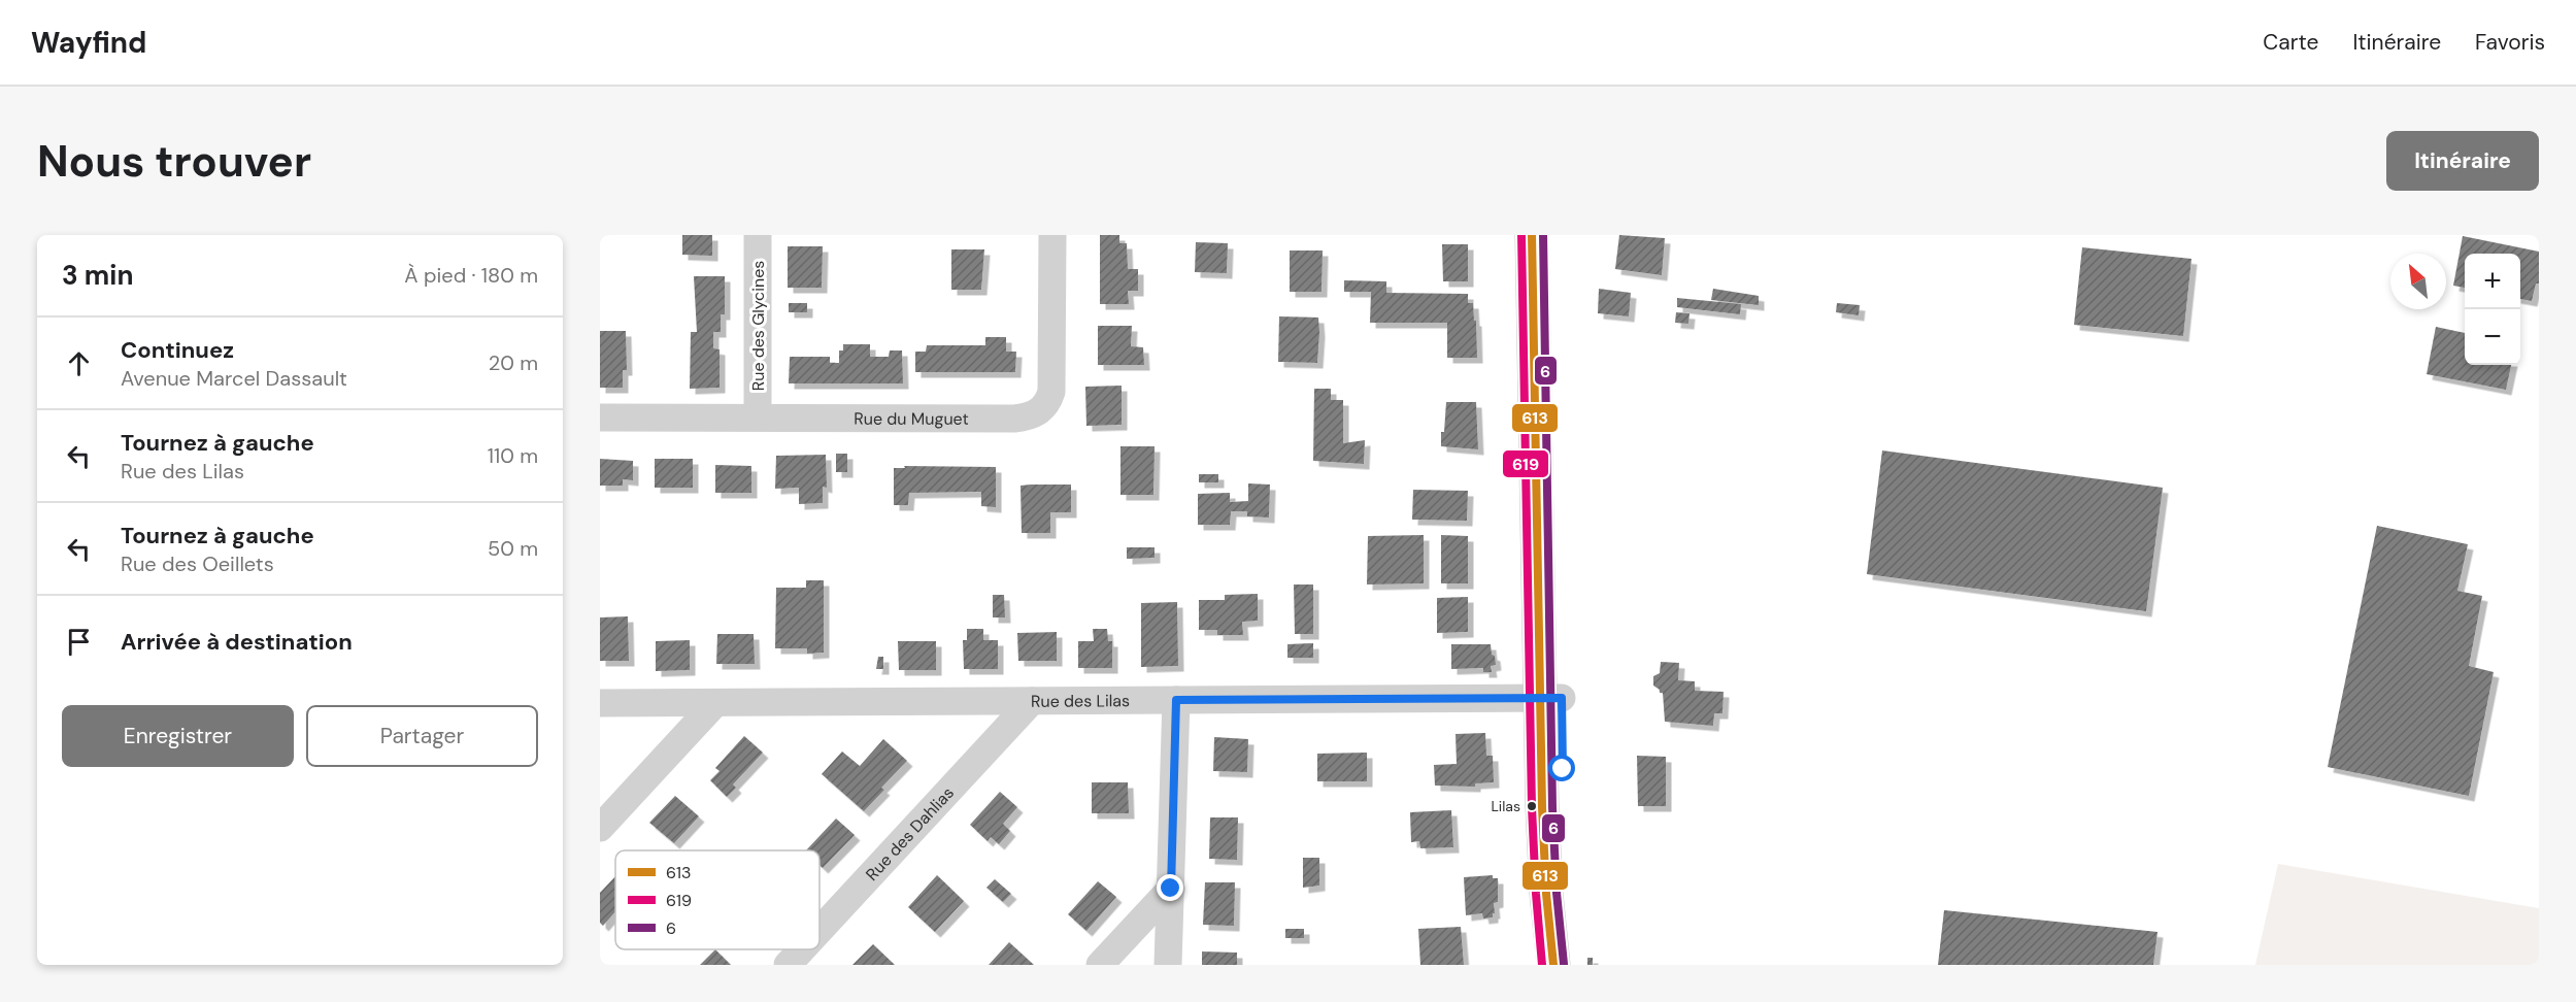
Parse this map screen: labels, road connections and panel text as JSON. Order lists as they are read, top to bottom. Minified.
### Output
{"streets":{"street":["Rue des Glycines","Rue du Muguet","Rue des Lilas","Rue des Dahlias"]},"crossings":[["Rue des Glycines","Rue du Muguet"],["Rue des Lilas","Rue des Dahlias"]],"places":["Lilas"],"lines":["transit line 613","transit line 619","transit line 6"],"legend":["613","619","6"],"north":"top left","page":{"header":"Wayfind","nav":["Carte","Itinéraire","Favoris"],"buttons":["Itinéraire",["Enregistrer","Partager"]],"title":"Nous trouver","heading":["3 min","À pied · 180 m"],"map_buttons":["+","−"],"list":[["Continuez","Avenue Marcel Dassault","20 m"],["Tournez à gauche","Rue des Lilas","110 m"],["Tournez à gauche","Rue des Oeillets","50 m"],"Arrivée à destination"]}}
